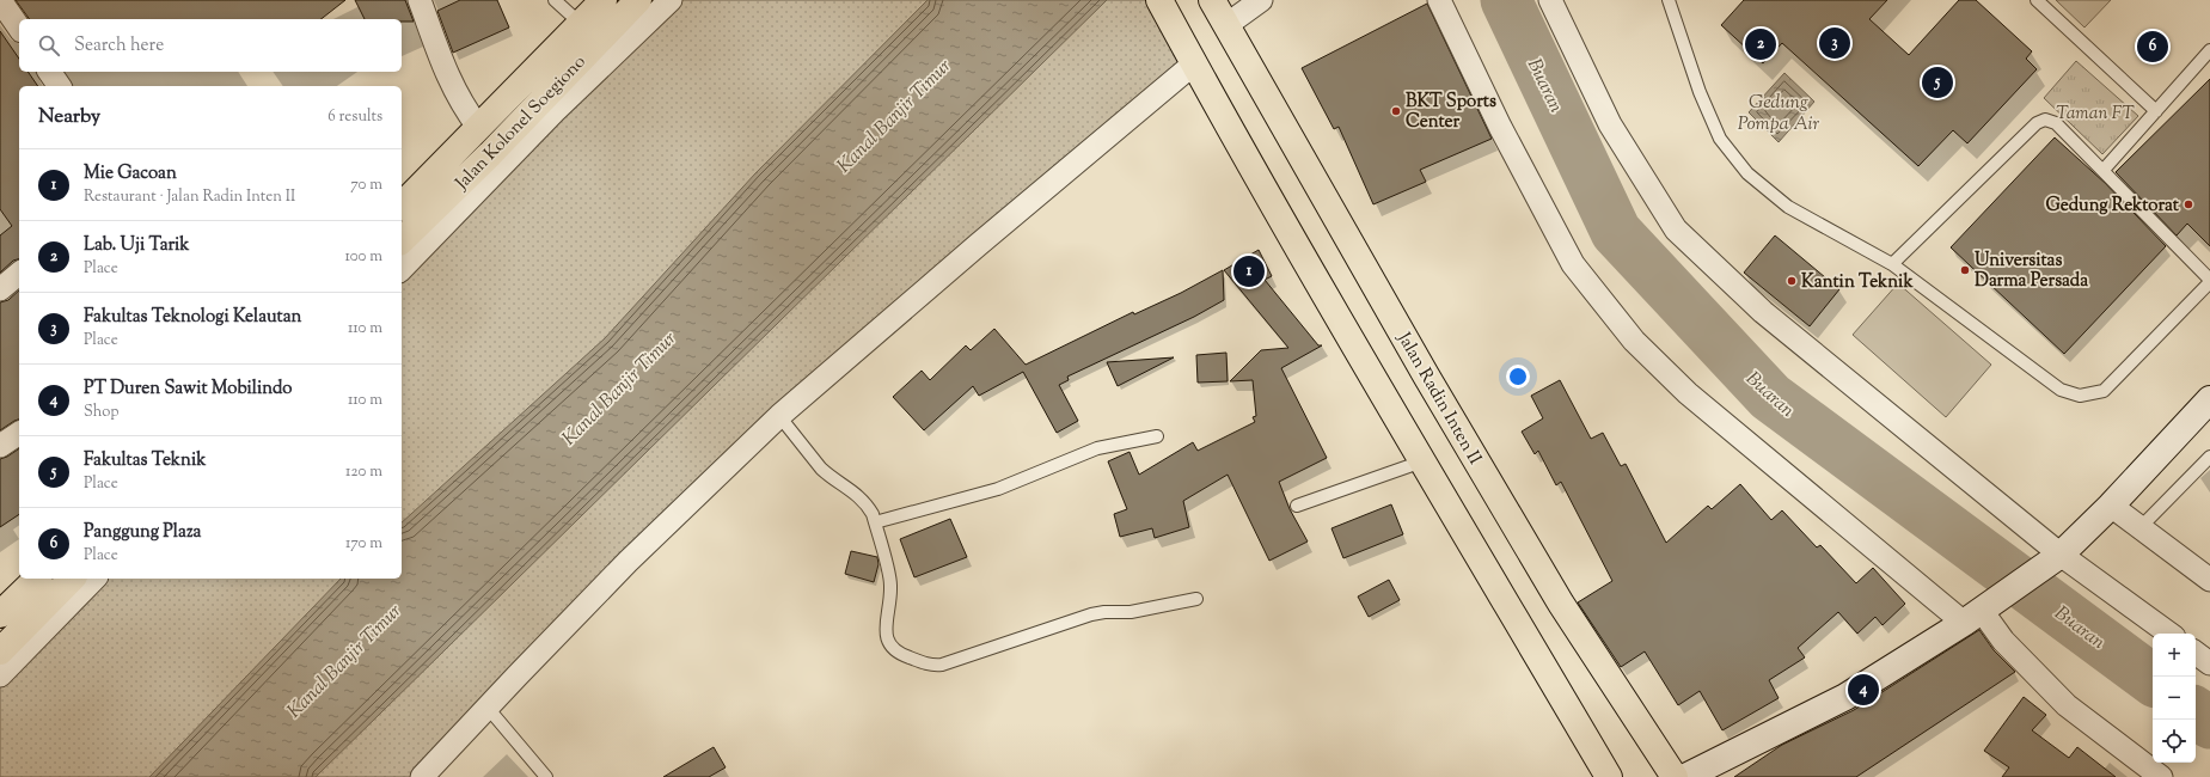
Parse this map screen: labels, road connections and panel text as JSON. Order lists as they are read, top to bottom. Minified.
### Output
{"streets":{"main road":["Jalan Kolonel Soegiono","Jalan Radin Inten II"]},"water":["Buaran","Gedung Pompa Air","Kanal Banjir Timur"],"parks":["Taman FT"],"places":["BKT Sports Center","Gedung Rektorat","Universitas Darma Persada","Kantin Teknik"],"page":{"search":"Search here","pins":["3","2","6","5","1","4"],"heading":["Nearby","6 results"],"list":[{"mark":"1","name":"Mie Gacoan","note":"Restaurant · Jalan Radin Inten II","value":"70 m"},{"mark":"2","name":"Lab. Uji Tarik","note":"Place","value":"100 m"},{"mark":"3","name":"Fakultas Teknologi Kelautan","note":"Place","value":"110 m"},{"mark":"4","name":"PT Duren Sawit Mobilindo","note":"Shop","value":"110 m"},{"mark":"5","name":"Fakultas Teknik","note":"Place","value":"120 m"},{"mark":"6","name":"Panggung Plaza","note":"Place","value":"170 m"}],"map_buttons":["+","−"]}}
